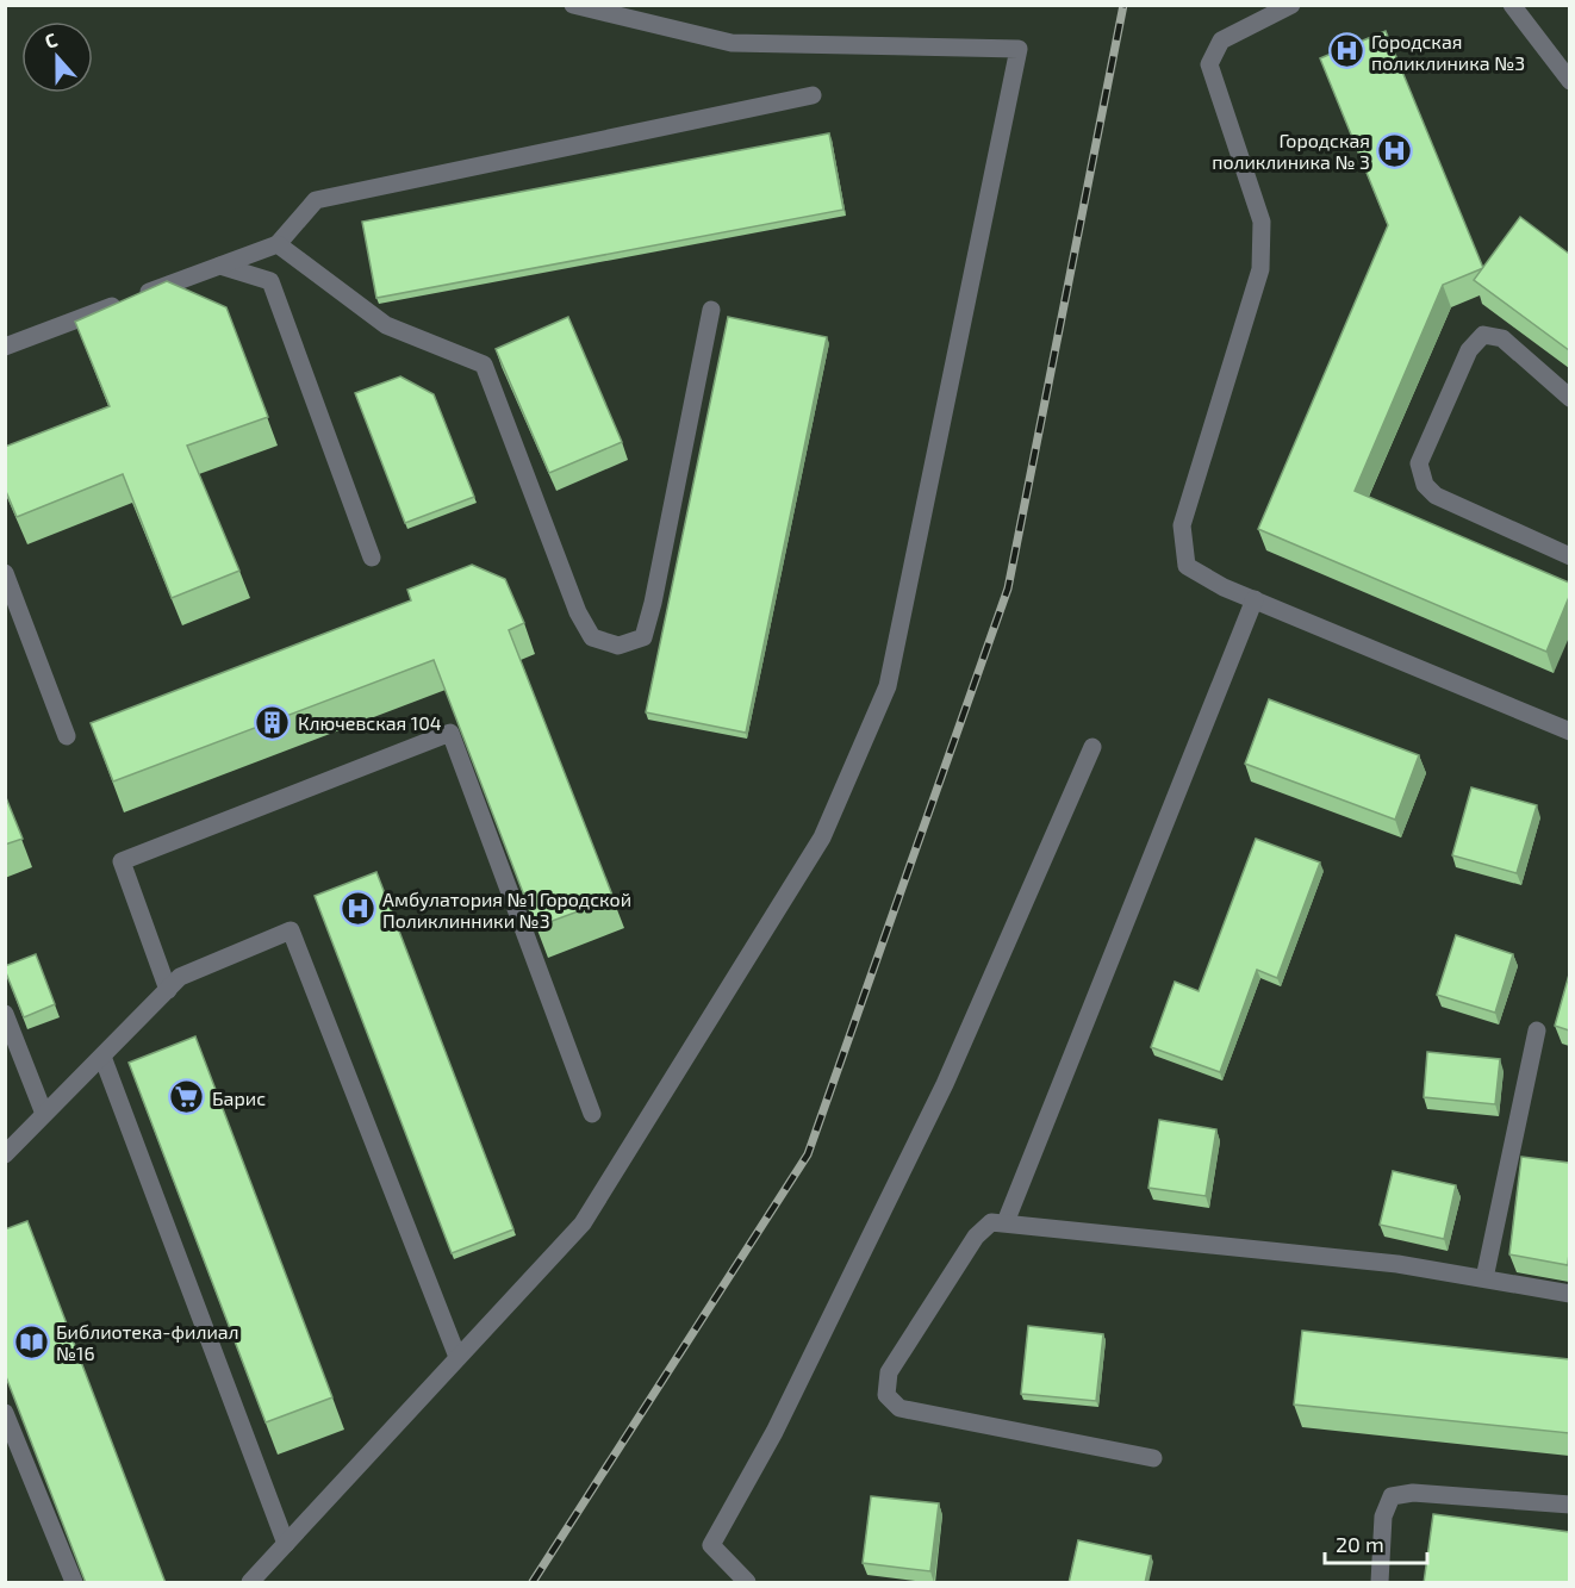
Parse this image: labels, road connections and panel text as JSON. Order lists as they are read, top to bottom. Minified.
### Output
{"places":{"hospital":["Городская поликлиника №3","Городская поликлиника № 3","Амбулатория №1 Городской Поликлинники №3"],"building":["Ключевская 104"],"supermarket":["Барис"],"library":["Библиотека-филиал №16"]},"scale_bar":"20 m","north":"top"}
